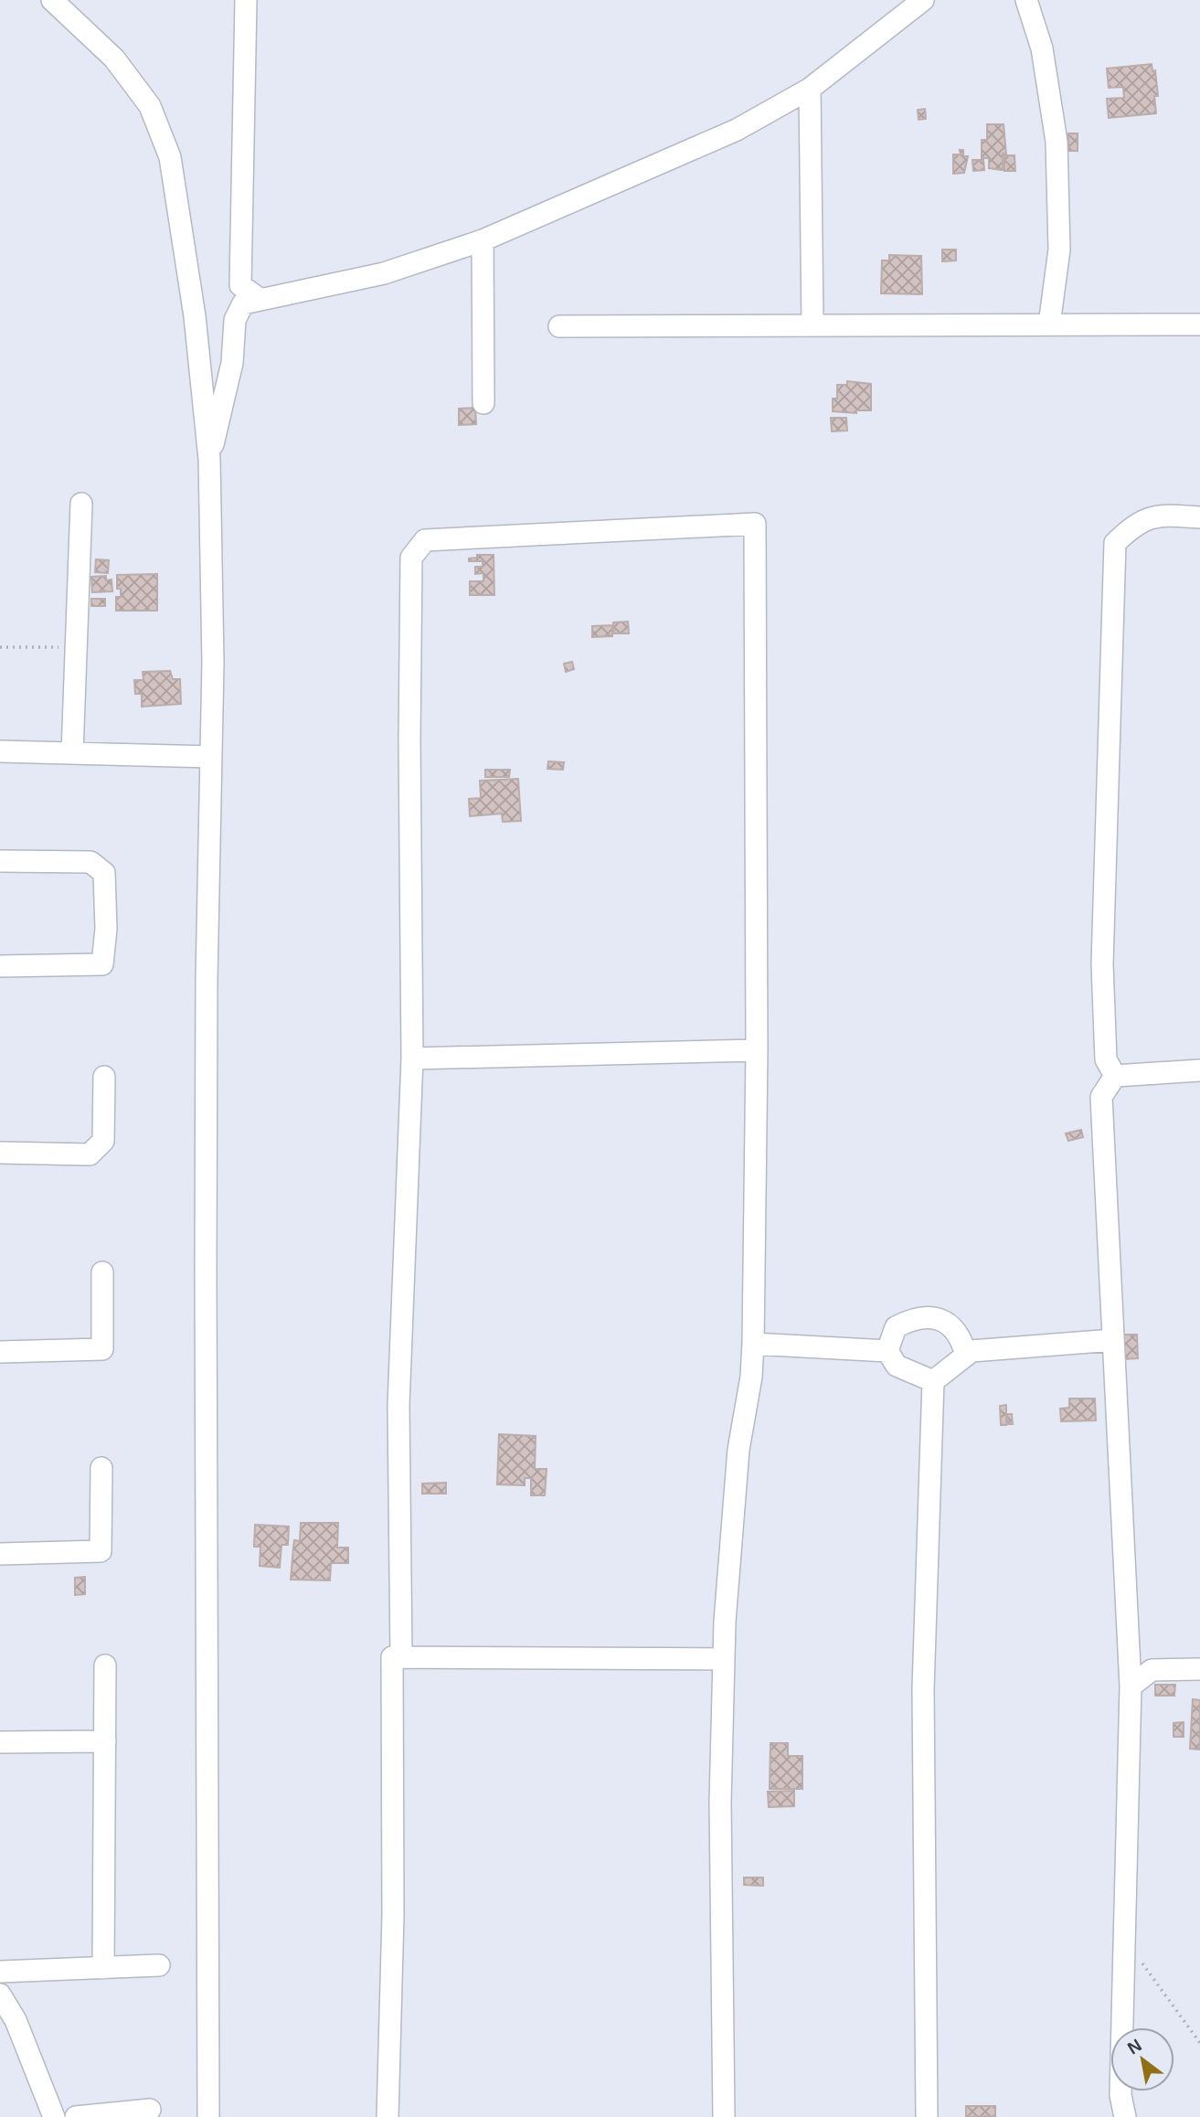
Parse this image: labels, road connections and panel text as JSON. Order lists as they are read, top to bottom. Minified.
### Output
{"north":"top left"}
